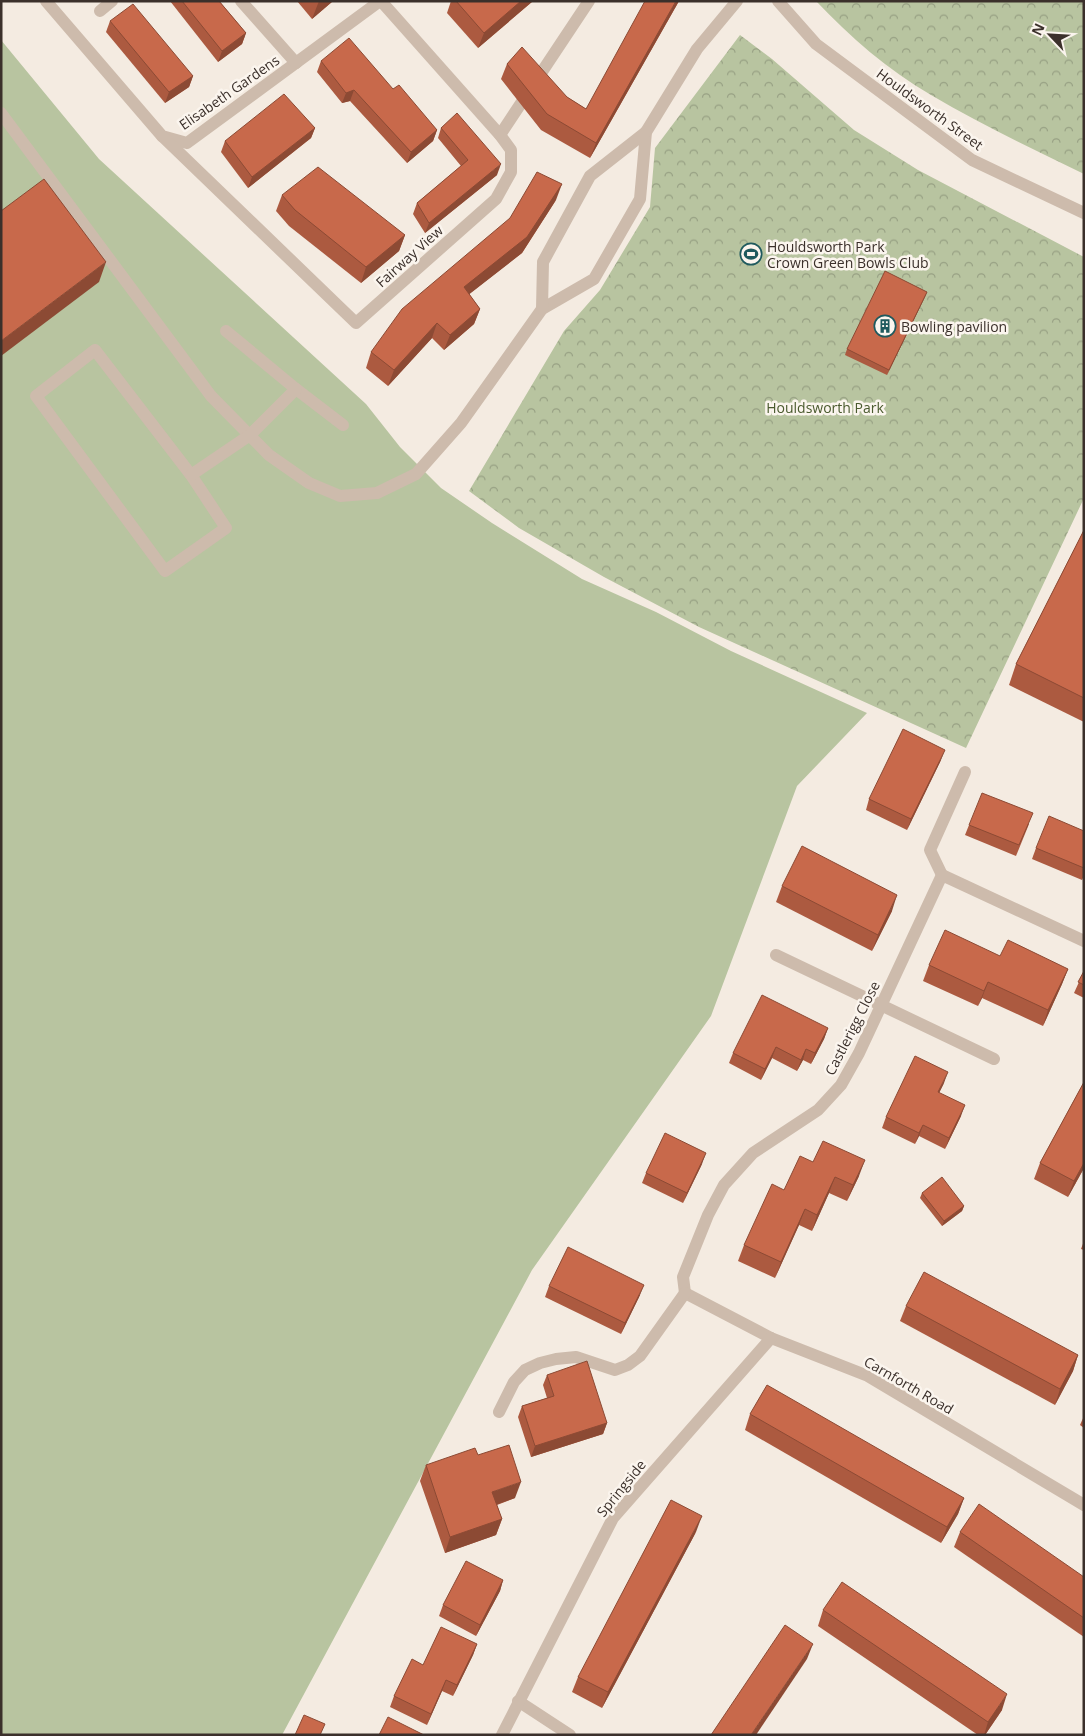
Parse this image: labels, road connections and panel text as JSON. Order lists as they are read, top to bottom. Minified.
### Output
{"streets":{"street":["Elisabeth Gardens","Houldsworth Street","Fairway View","Castlerigg Close","Carnforth Road","Springside"]},"crossings":[["Elisabeth Gardens","Fairway View"],["Castlerigg Close","Carnforth Road"],["Carnforth Road","Springside"]],"parks":["Houldsworth Park"],"places":{"sports":["Houldsworth Park Crown Green Bowls Club"],"building":["Bowling pavilion"]},"north":"top left"}
